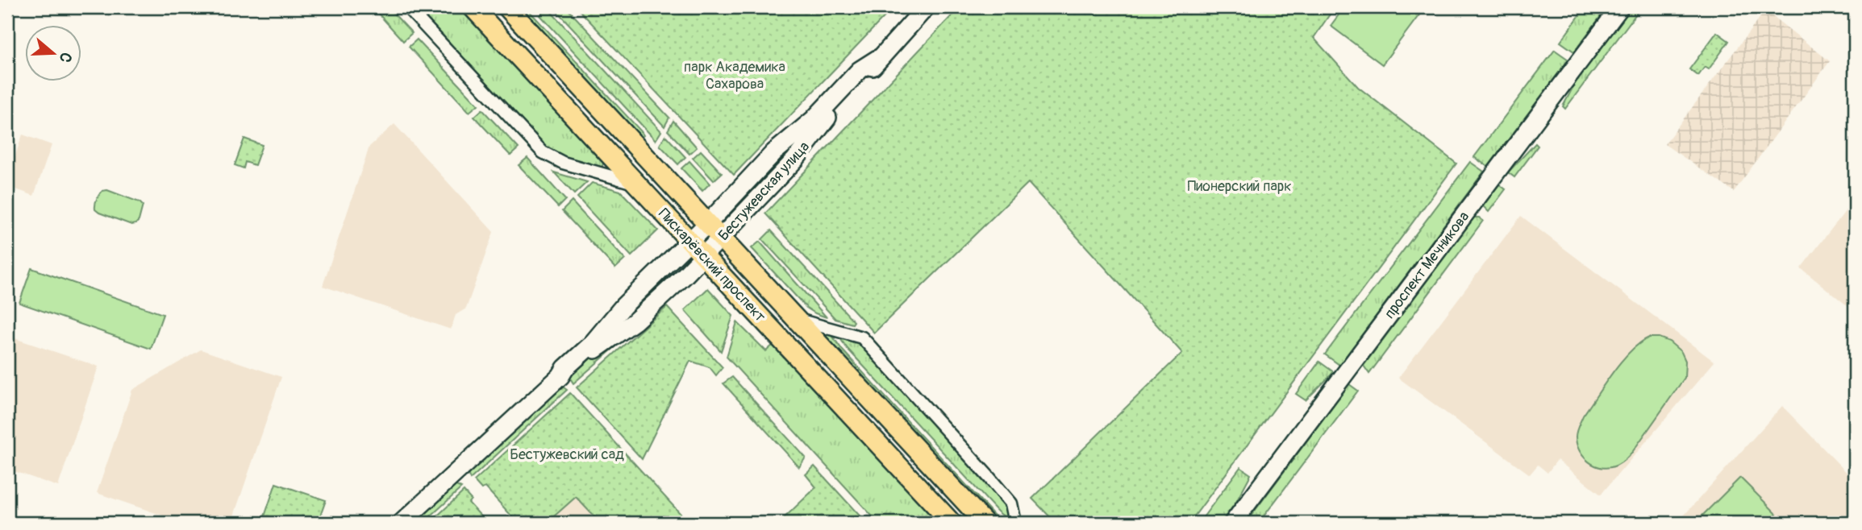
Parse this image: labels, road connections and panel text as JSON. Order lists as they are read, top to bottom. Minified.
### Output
{"streets":{"main road":["Пискарёвский проспект"],"street":["Бестужевская улица","проспект Мечникова"]},"crossings":[["Бестужевская улица","Пискарёвский проспект"]],"parks":["парк Академика Сахарова","Пионерский парк","Бестужевский сад"],"north":"right"}
